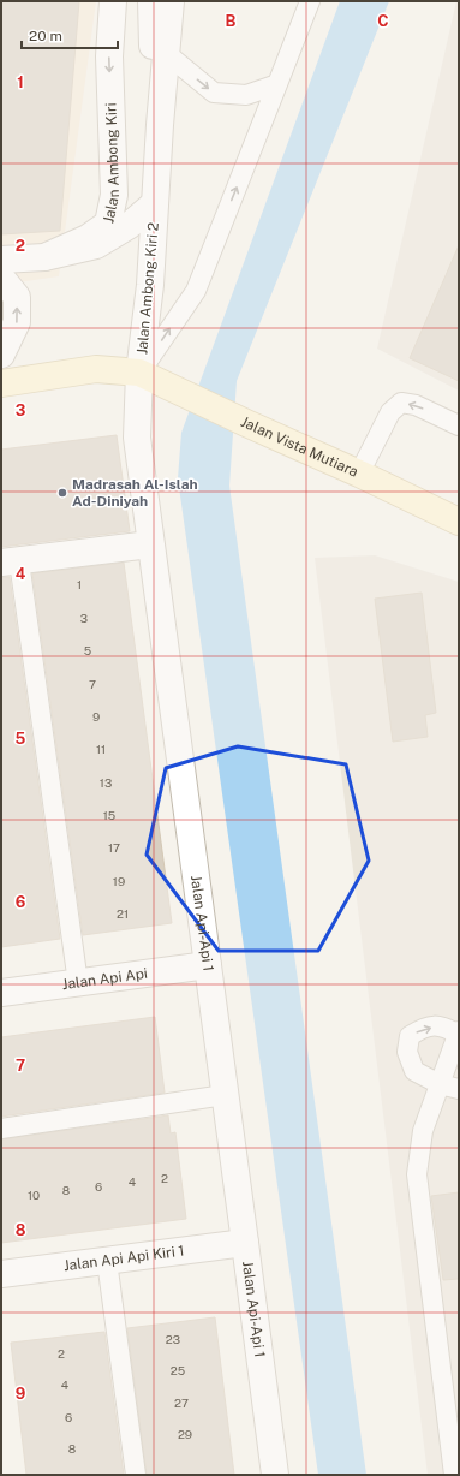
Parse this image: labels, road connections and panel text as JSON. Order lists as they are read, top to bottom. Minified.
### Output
{"streets":{"street":["Jalan Ambong Kiri","Jalan Ambong Kiri 2","Jalan Vista Mutiara","Jalan Api-Api 1","Jalan Api Api","Jalan Api Api Kiri 1"]},"crossings":[["Jalan Ambong Kiri 2","Jalan Vista Mutiara"],["Jalan Ambong Kiri 2","Jalan Api-Api 1"],["Jalan Vista Mutiara","Jalan Api-Api 1"],["Jalan Api-Api 1","Jalan Api Api"],["Jalan Api-Api 1","Jalan Api Api Kiri 1"]],"one_way":["Jalan Ambong Kiri"],"places":["Madrasah Al-Islah Ad-Diniyah"],"house_numbers":["1","3","5","7","9","11","13","15","17","19","21","2","4","6","8","10","23","2","25","4","27","6","29","8"],"scale_bar":"20 m","grid":{"columns":["B","C"],"rows":["1","2","3","4","5","6","7","8","9"]}}
